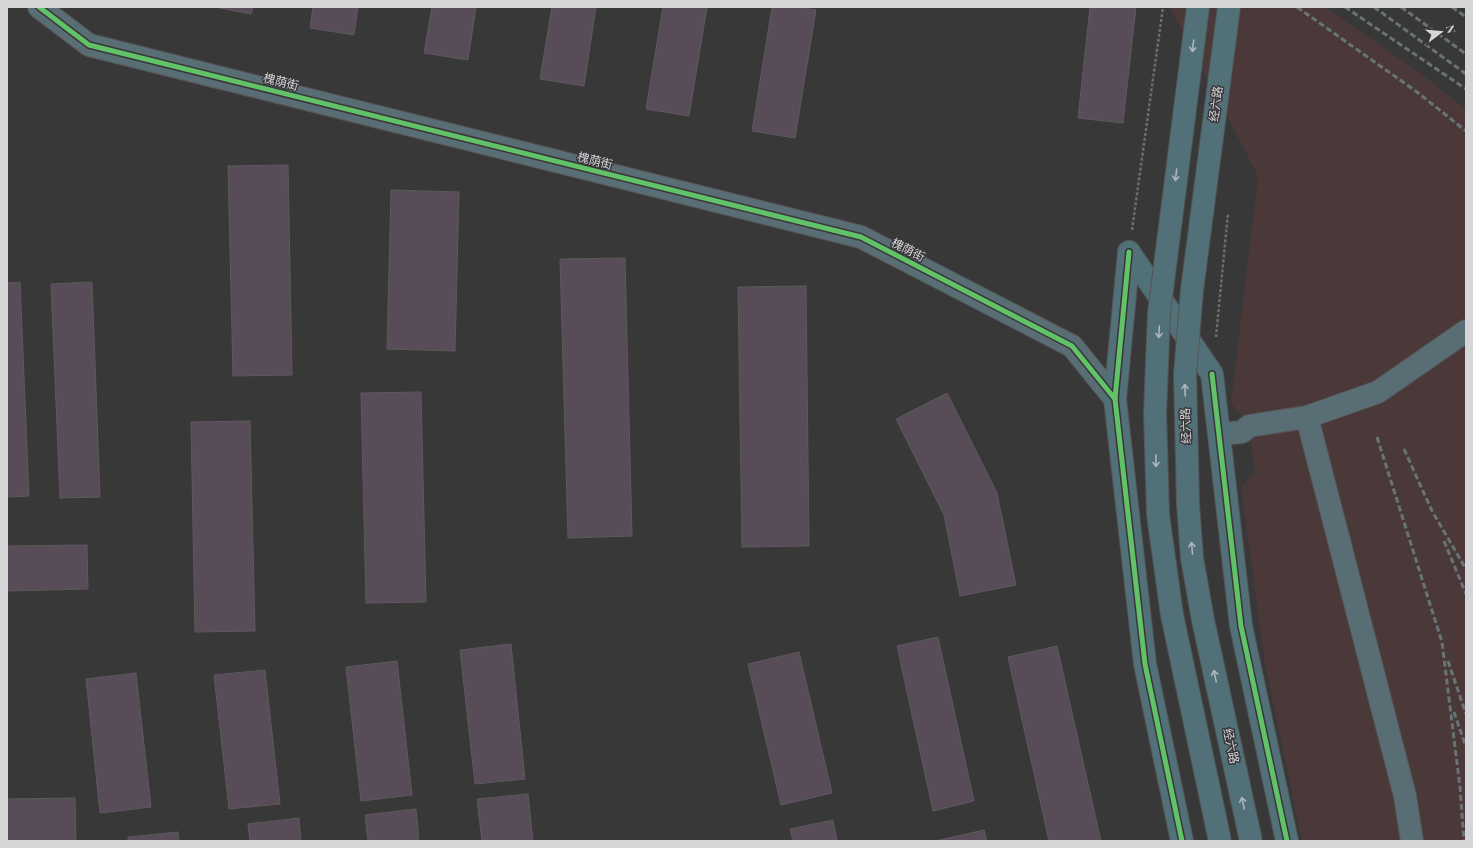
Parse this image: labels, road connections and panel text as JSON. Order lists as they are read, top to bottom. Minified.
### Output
{"streets":{"main road":["经六路"],"street":["槐荫街"]},"north":"right"}
